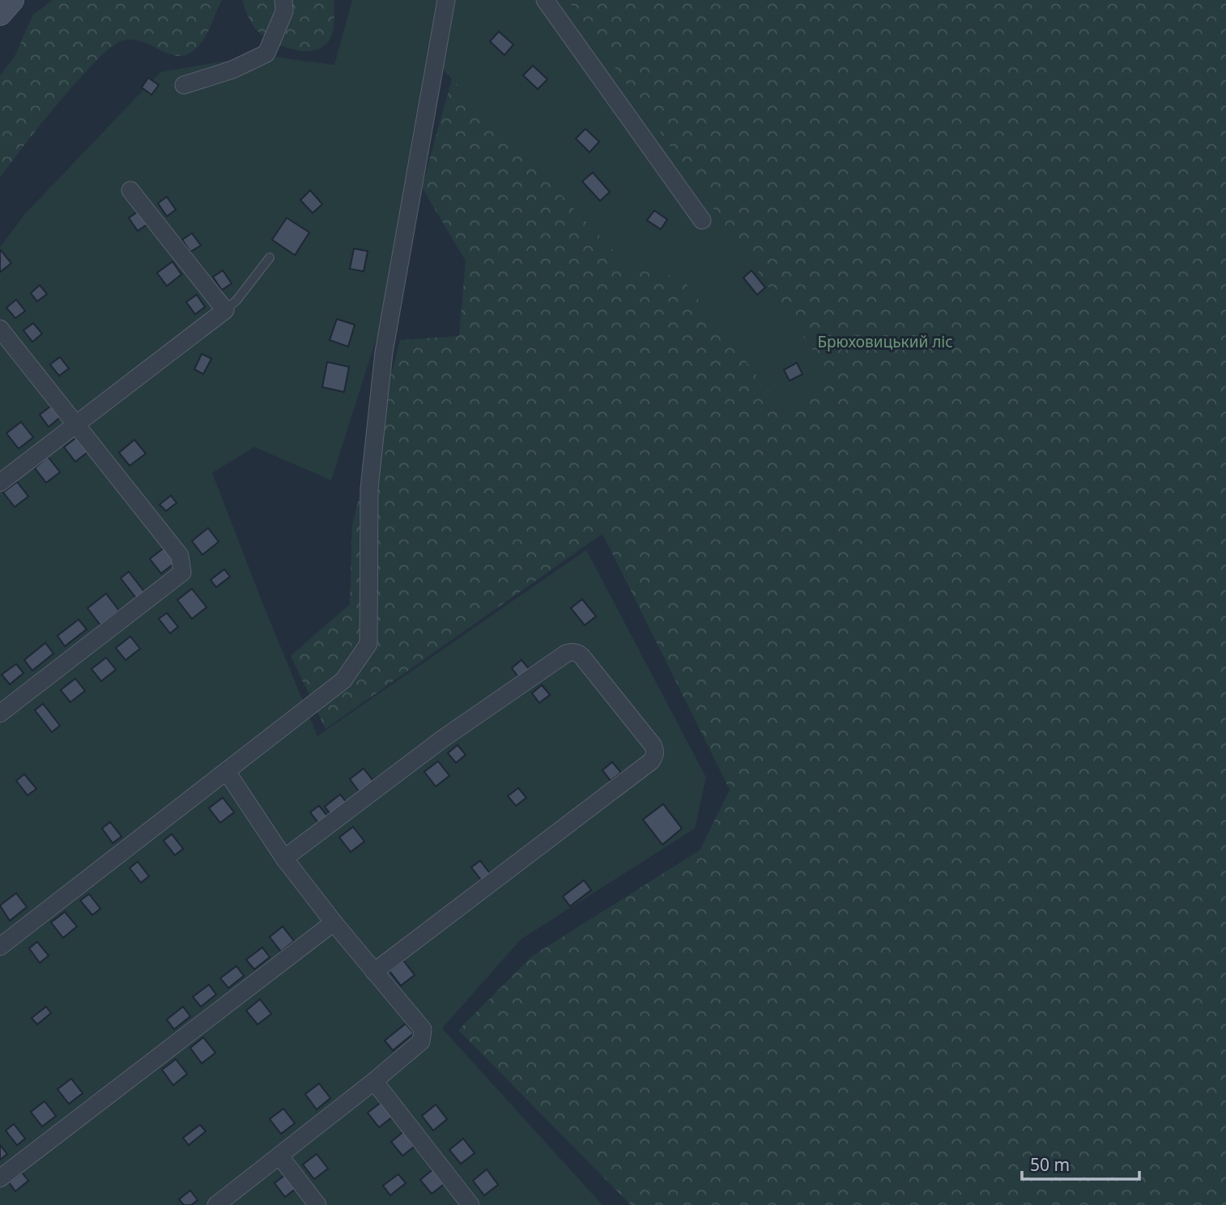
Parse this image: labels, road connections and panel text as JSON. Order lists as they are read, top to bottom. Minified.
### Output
{"parks":["Брюховицький ліс"],"scale_bar":"50 m"}
